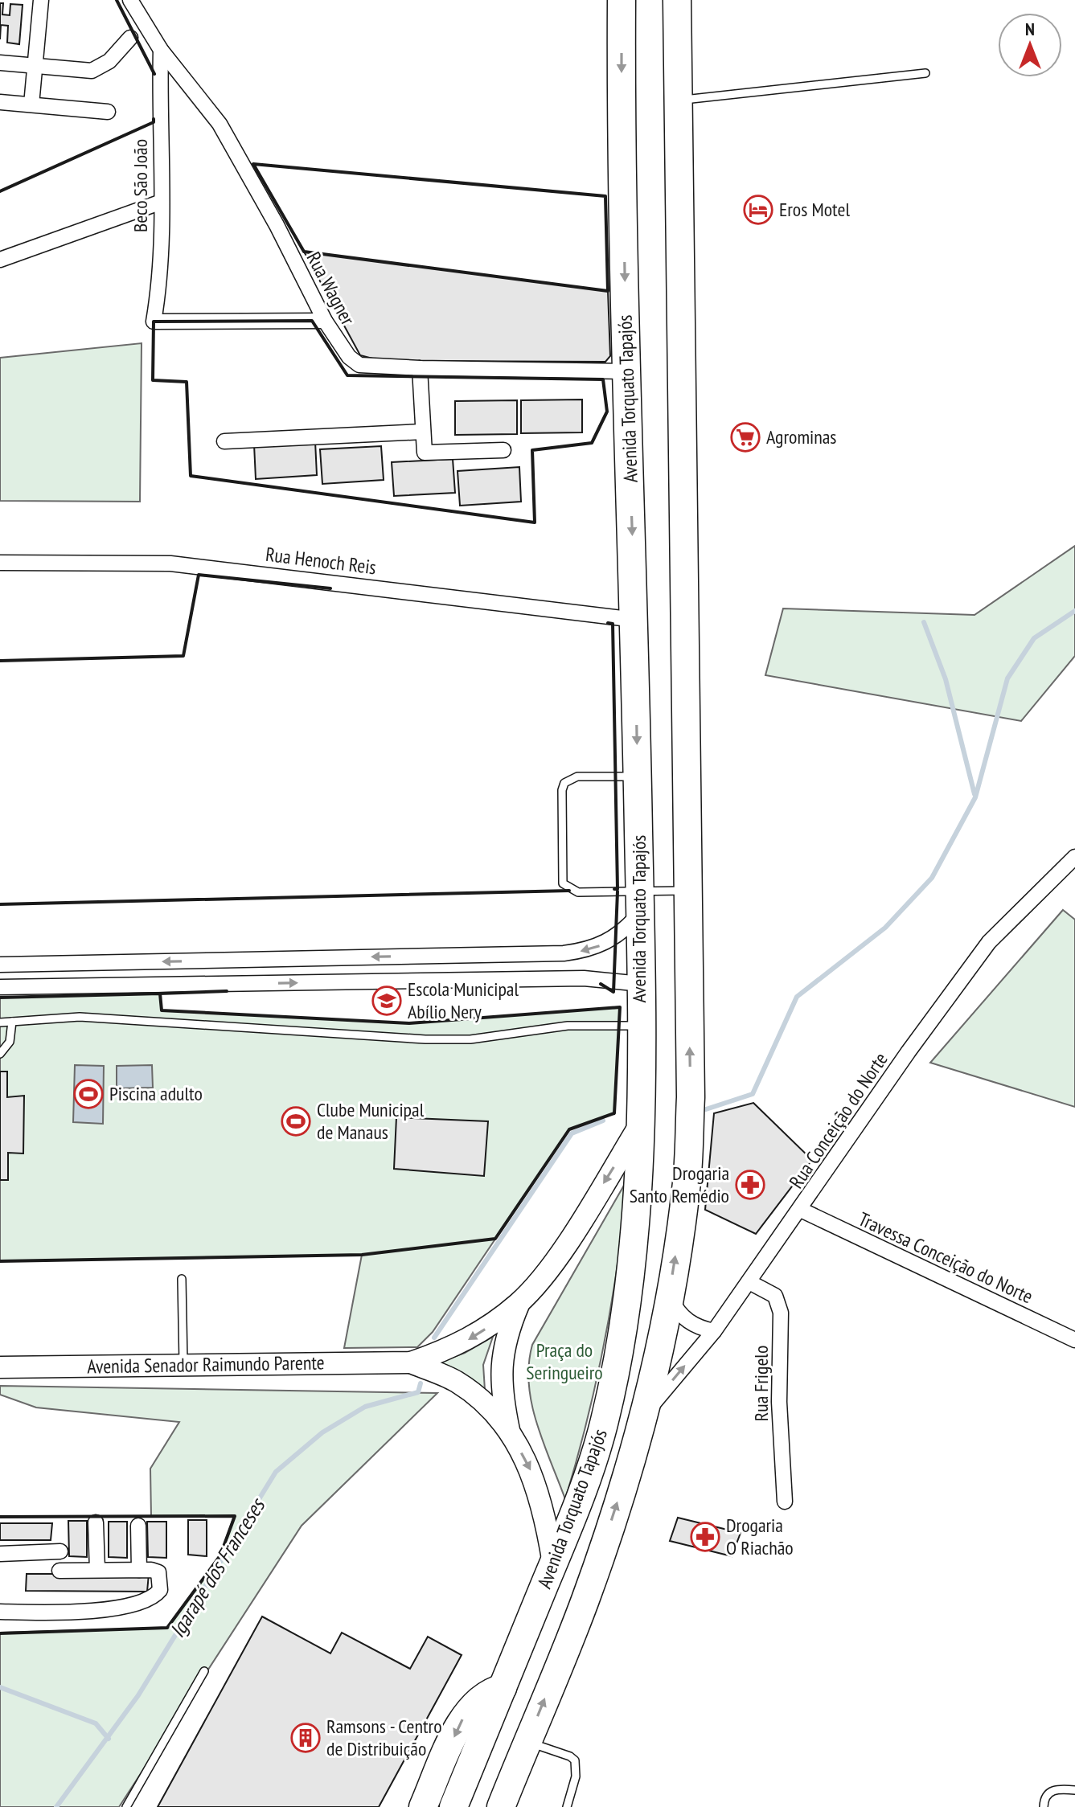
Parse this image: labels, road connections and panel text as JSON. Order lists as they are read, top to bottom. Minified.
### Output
{"streets":{"highway":["Avenida Torquato Tapajós"],"street":["Beco São João","Rua Wagner","Rua Henoch Reis","Rua Conceição do Norte","Travessa Conceição do Norte","Avenida Senador Raimundo Parente","Rua Frigelo"]},"crossings":[["Beco São João","Rua Wagner"],["Rua Wagner","Avenida Torquato Tapajós"],["Avenida Torquato Tapajós","Rua Henoch Reis"],["Avenida Torquato Tapajós","Rua Conceição do Norte"],["Avenida Torquato Tapajós","Avenida Senador Raimundo Parente"],["Rua Conceição do Norte","Travessa Conceição do Norte"],["Rua Conceição do Norte","Rua Frigelo"]],"one_way":["Avenida Senador Raimundo Parente"],"water":["Igarapé dos Franceses"],"parks":["Praça do Seringueiro"],"places":{"hotel":["Eros Motel"],"supermarket":["Agrominas"],"school or university":["Escola Municipal Abílio Nery"],"sports":["Piscina adulto","Clube Municipal de Manaus"],"pharmacy":["Drogaria Santo Remédio","Drogaria O Riachão"],"building":["Ramsons - Centro de Distribuição"]},"north":"top"}
